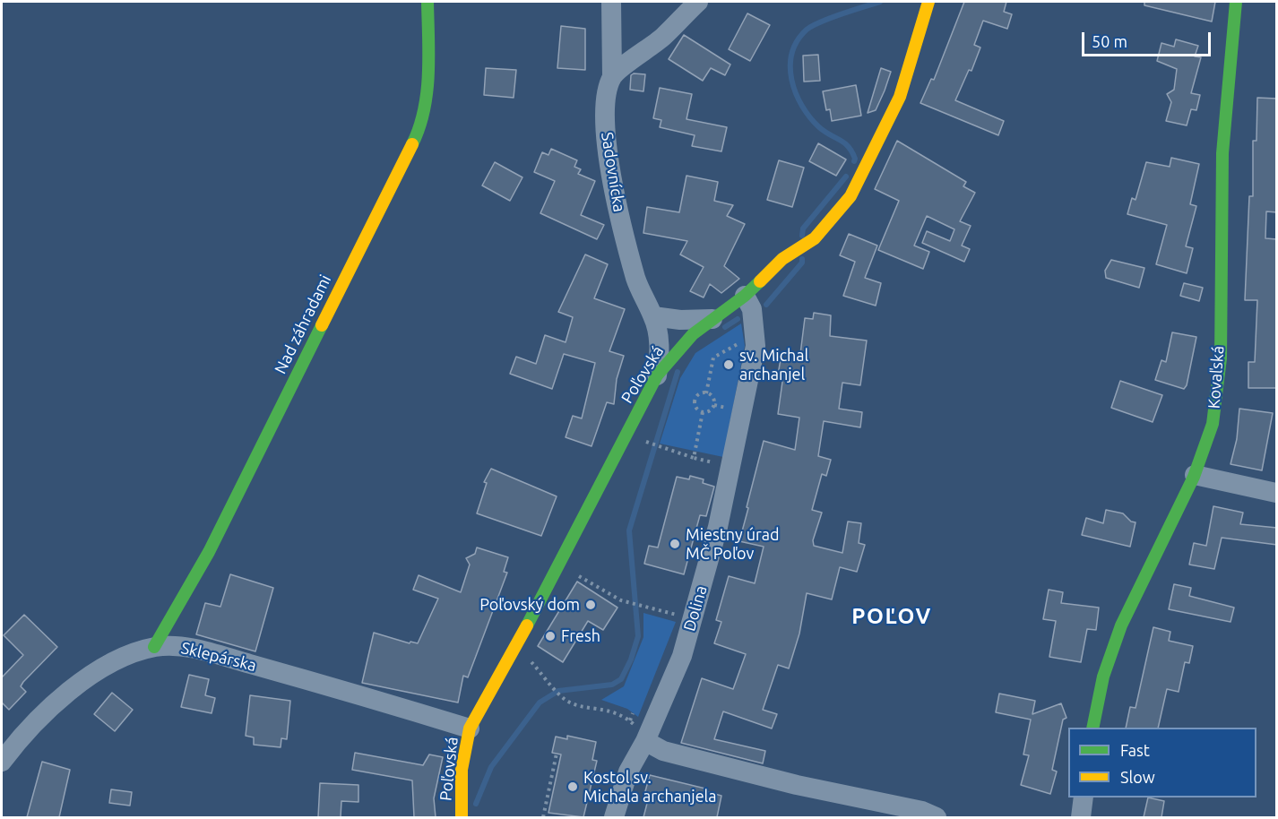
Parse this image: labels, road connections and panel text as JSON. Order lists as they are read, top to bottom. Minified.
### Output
{"streets":{"street":["Sadovnícka","Nad záhradami","Poľovská","Kovaľská","Dolina","Sklepárska"]},"crossings":[["Sadovnícka","Poľovská"],["Nad záhradami","Sklepárska"],["Poľovská","Dolina"],["Poľovská","Sklepárska"]],"districts":["POĽOV"],"places":["sv. Michal archanjel","Miestny úrad MČ Poľov","Poľovský dom","Fresh","Kostol sv. Michala archanjela"],"legend":["Fast","Slow"],"scale_bar":"50 m"}
